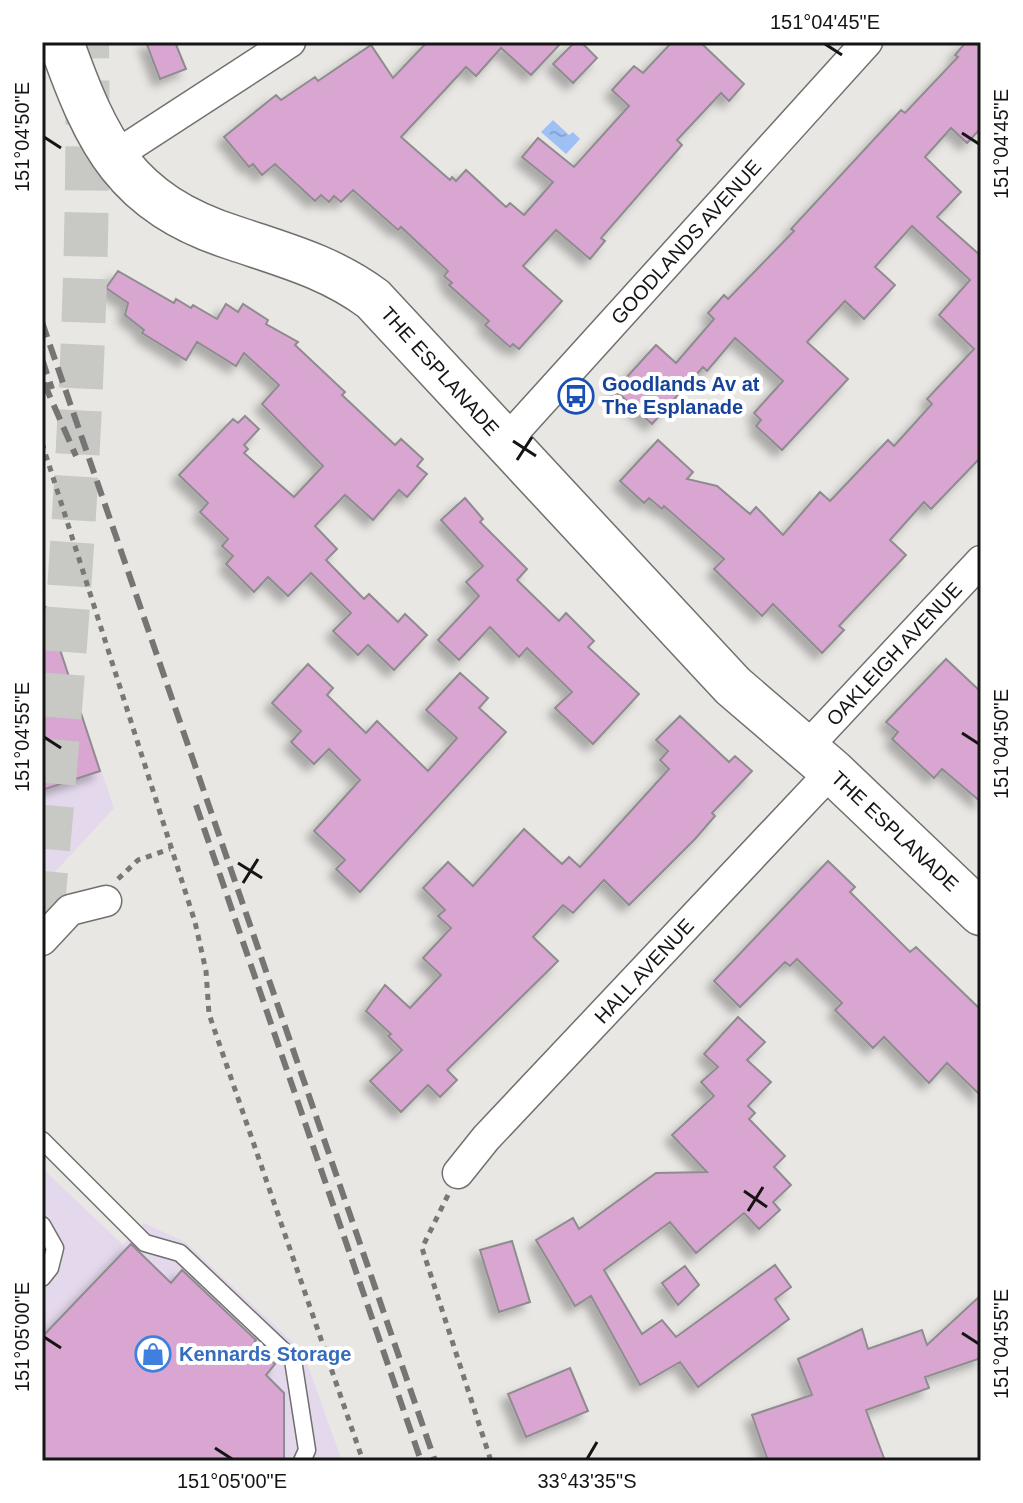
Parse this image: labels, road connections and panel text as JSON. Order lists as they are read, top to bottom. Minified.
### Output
{"streets":{"main road":["THE ESPLANADE"],"street":["GOODLANDS AVENUE","OAKLEIGH AVENUE","HALL AVENUE"]},"crossings":[["GOODLANDS AVENUE","THE ESPLANADE"],["THE ESPLANADE","OAKLEIGH AVENUE"],["THE ESPLANADE","HALL AVENUE"],["OAKLEIGH AVENUE","HALL AVENUE"]],"places":{"bus stop":["Goodlands Av at The Esplanade"],"shop":["Kennards Storage"]},"coordinates":["151°04'45\"E","151°04'50\"E","151°04'55\"E","151°05'00\"E","33°43'35\"S"]}
